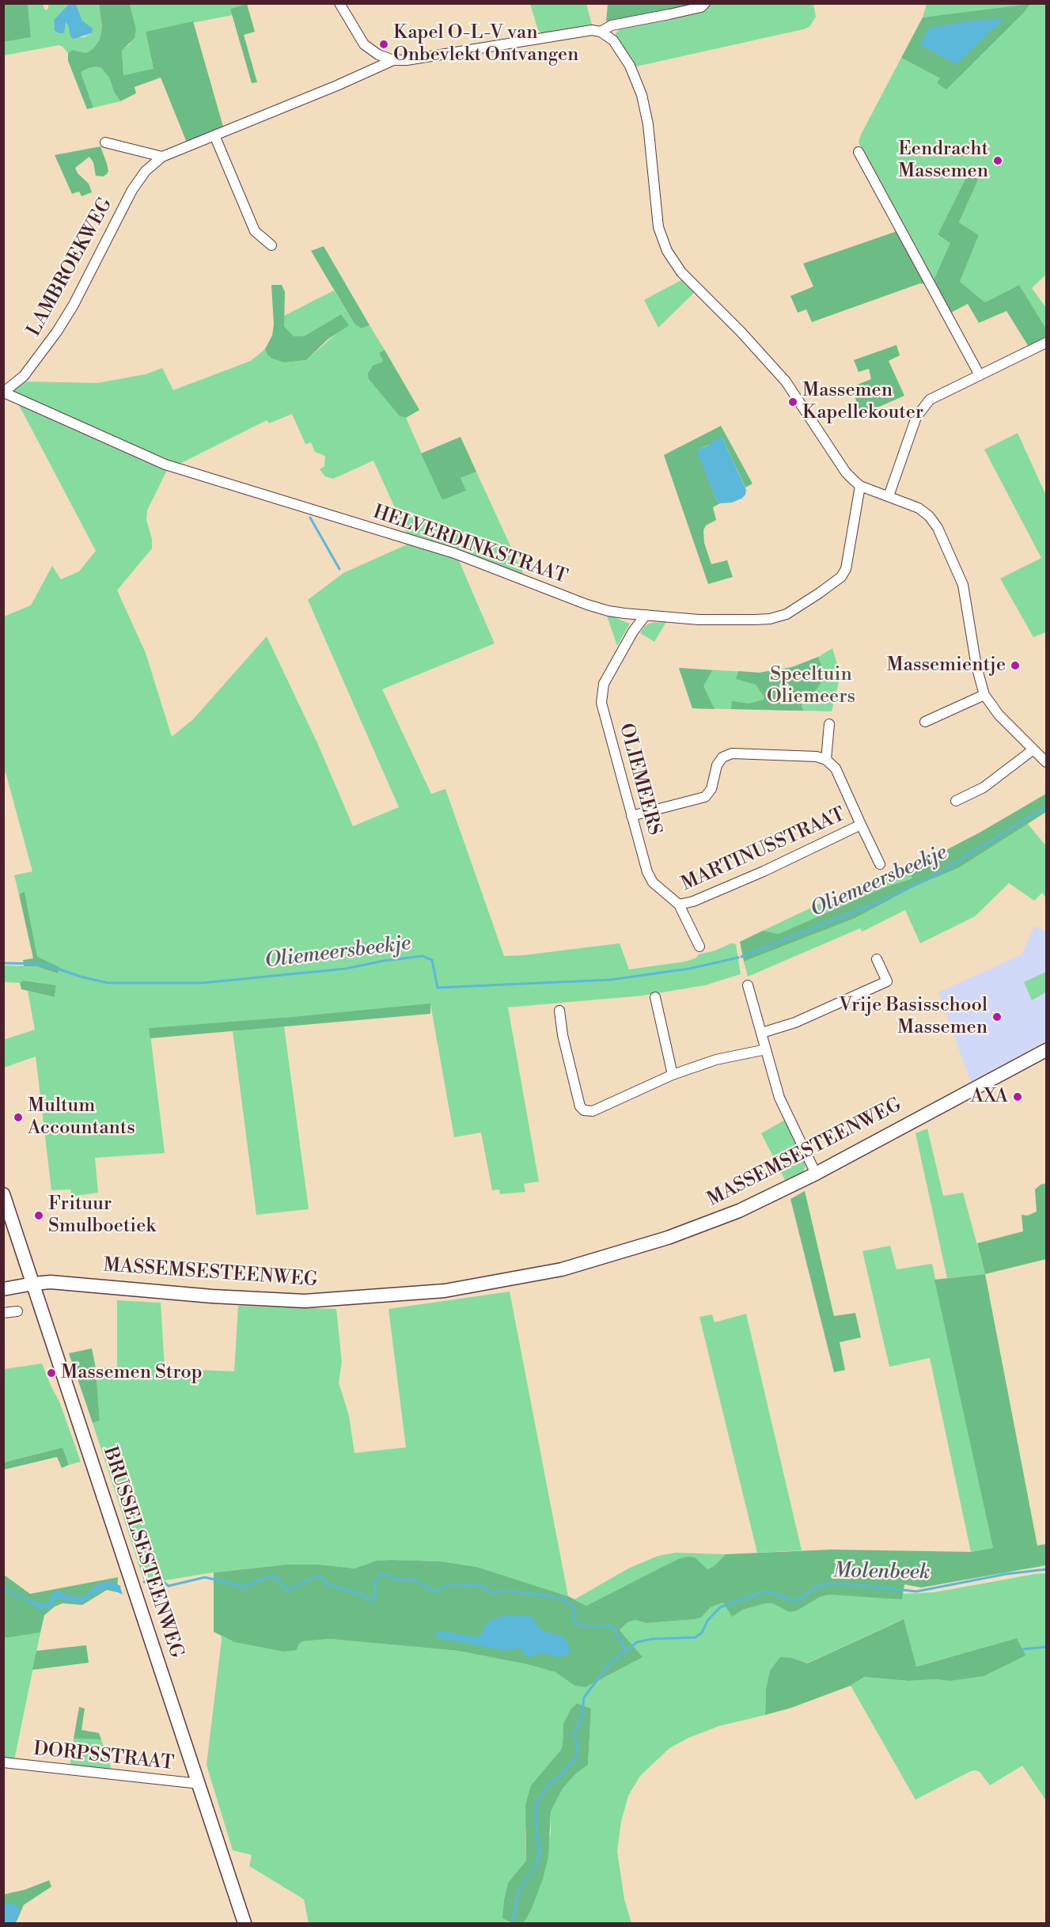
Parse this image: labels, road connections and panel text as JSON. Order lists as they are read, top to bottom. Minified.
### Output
{"streets":{"main road":["MASSEMSESTEENWEG","BRUSSELSESTEENWEG"],"street":["LAMBROEKWEG","HELVERDINKSTRAAT","OLIEMEERS","MARTINUSSTRAAT","DORPSSTRAAT"]},"crossings":[["LAMBROEKWEG","HELVERDINKSTRAAT"],["HELVERDINKSTRAAT","OLIEMEERS"],["OLIEMEERS","MARTINUSSTRAAT"],["MASSEMSESTEENWEG","BRUSSELSESTEENWEG"],["BRUSSELSESTEENWEG","DORPSSTRAAT"]],"water":["Oliemeersbeekje","Molenbeek"],"parks":["Speeltuin Oliemeers"],"places":["Kapel O-L-V van Onbevlekt Ontvangen","Eendracht Massemen","Massemen Kapellekouter","Massemientje","Vrije Basisschool Massemen","AXA","Multum Accountants","Frituur Smulboetiek","Massemen Strop"]}
